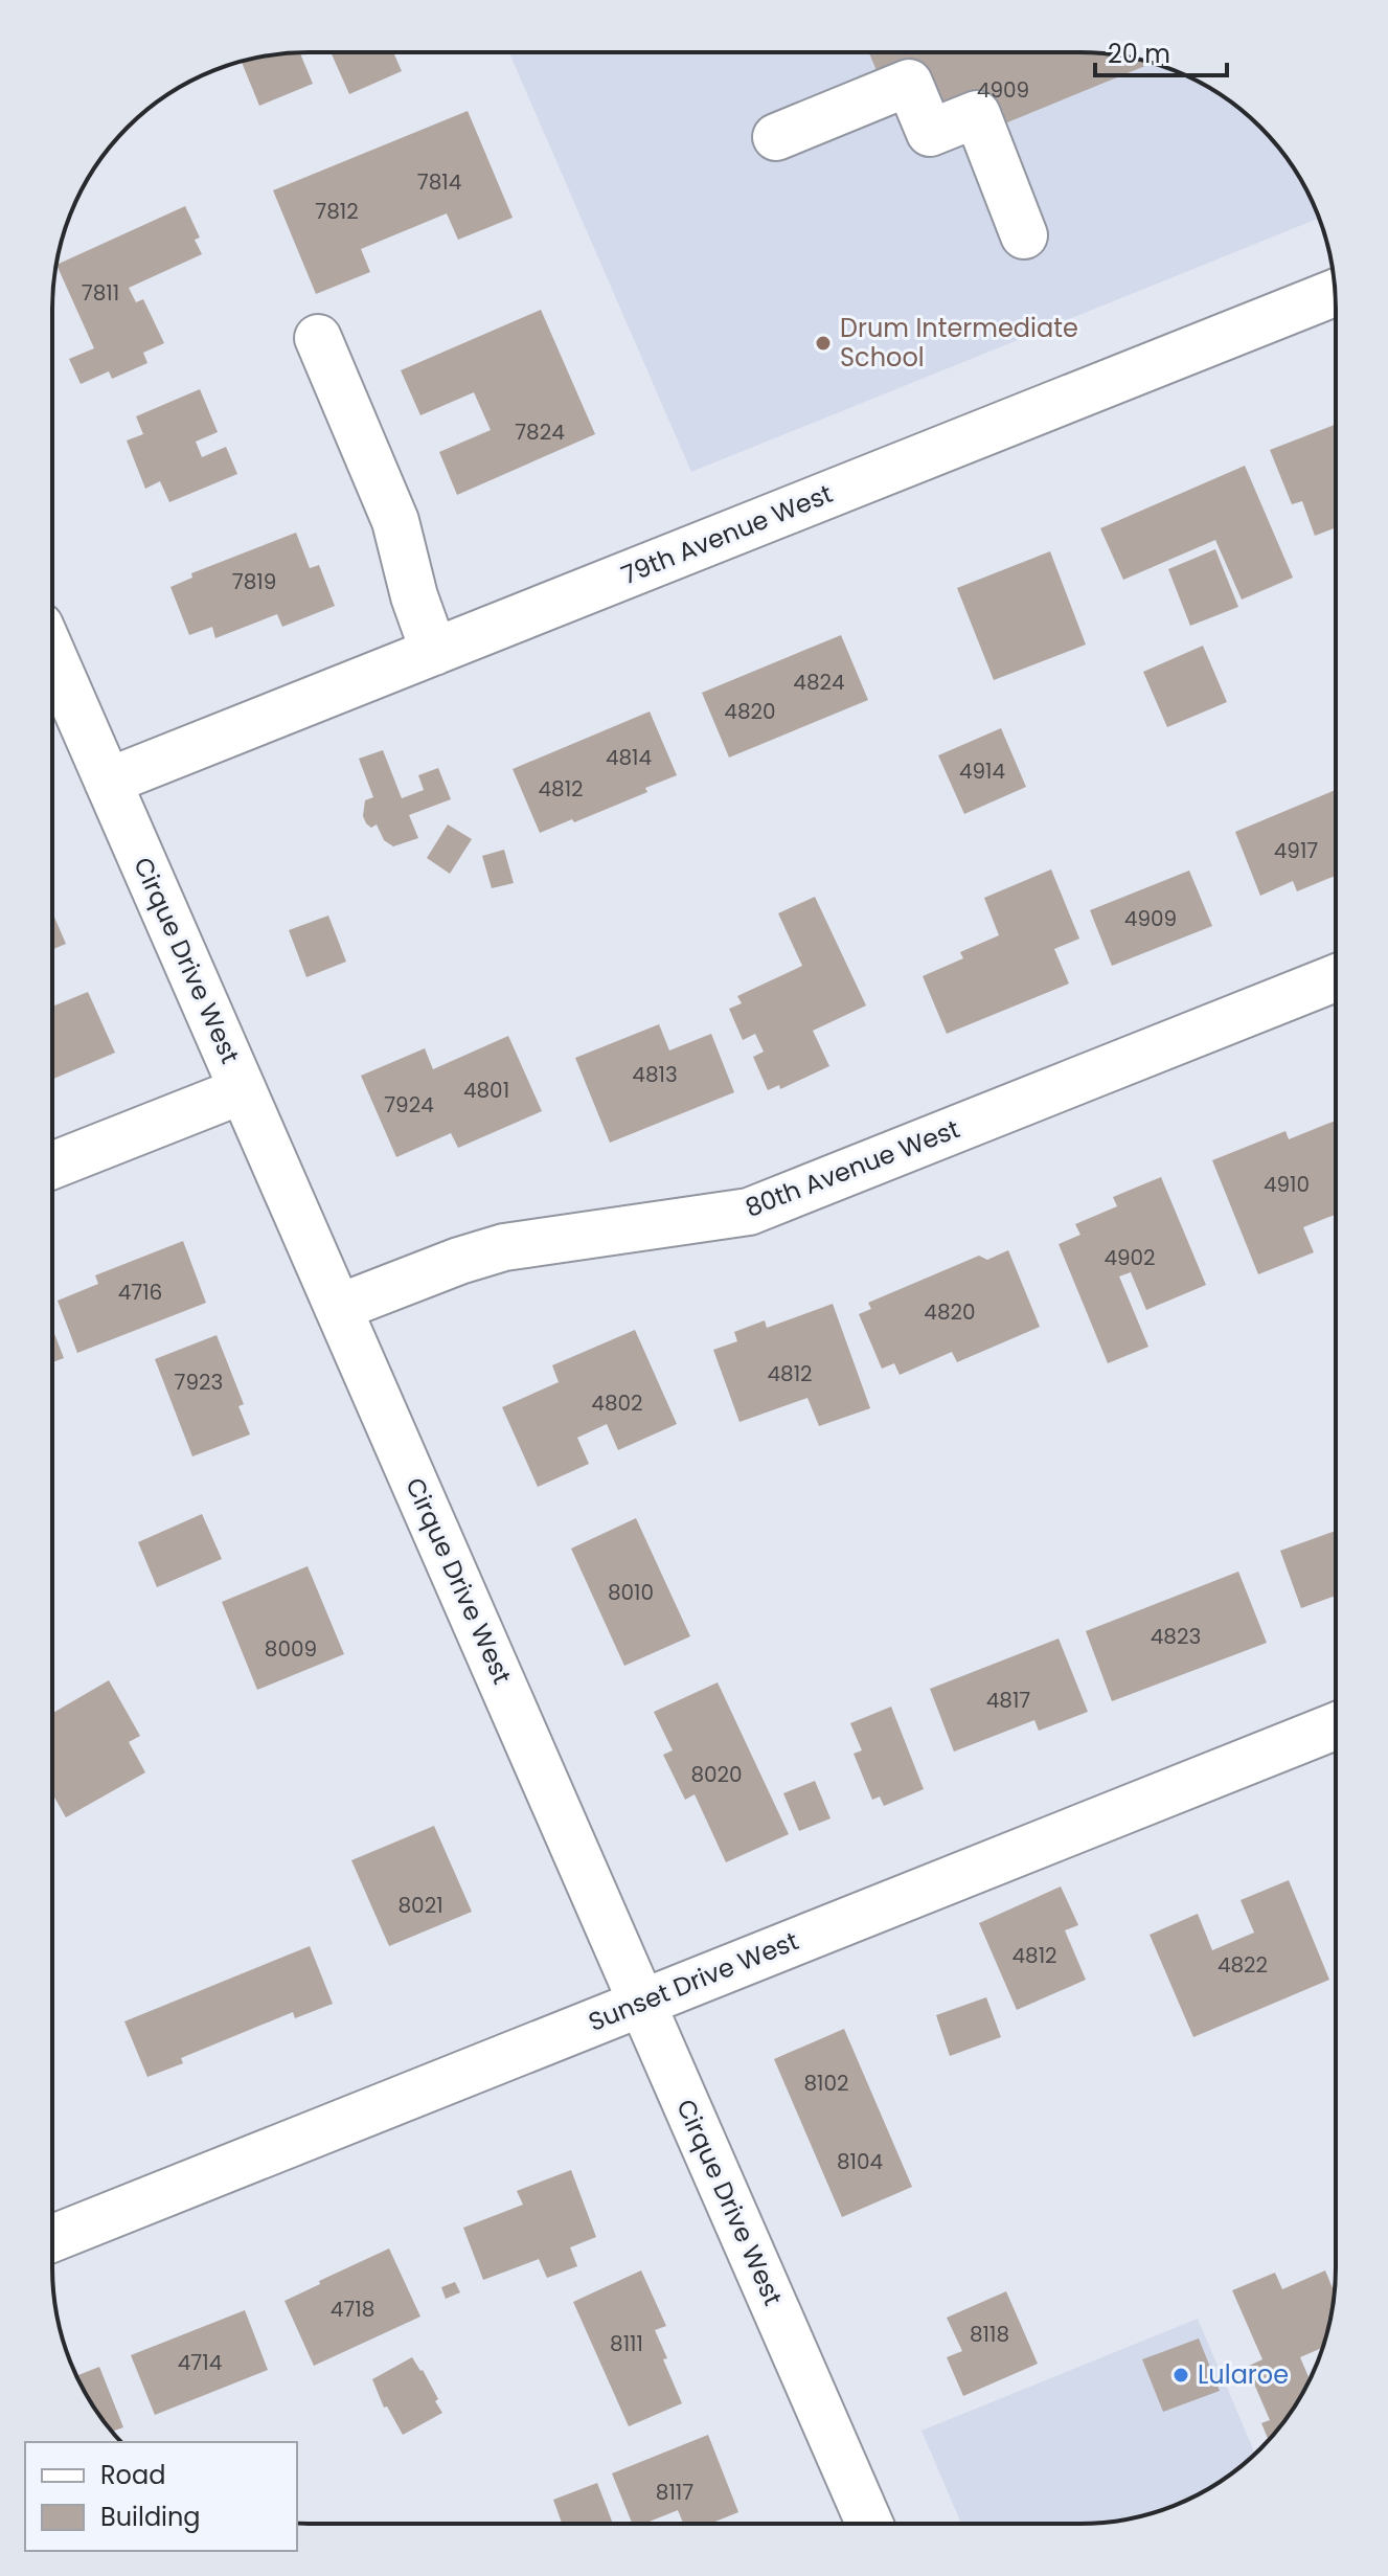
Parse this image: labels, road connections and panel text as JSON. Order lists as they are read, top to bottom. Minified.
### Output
{"streets":{"street":["79th Avenue West","Cirque Drive West","80th Avenue West","Sunset Drive West"]},"crossings":[["79th Avenue West","Cirque Drive West"],["Cirque Drive West","80th Avenue West"],["Cirque Drive West","Sunset Drive West"]],"places":["Drum Intermediate School","Lularoe"],"house_numbers":["4909","7814","7812","7811","7824","7819","4824","4820","4814","4914","4812","4917","4909","4813","4801","7924","4910","4902","4716","4820","4812","7923","4802","8010","4823","8009","4817","8020","8021","4812","4822","8102","8104","4718","8118","8111","4714","8117"],"legend":["Road","Building"],"scale_bar":"20 m"}
